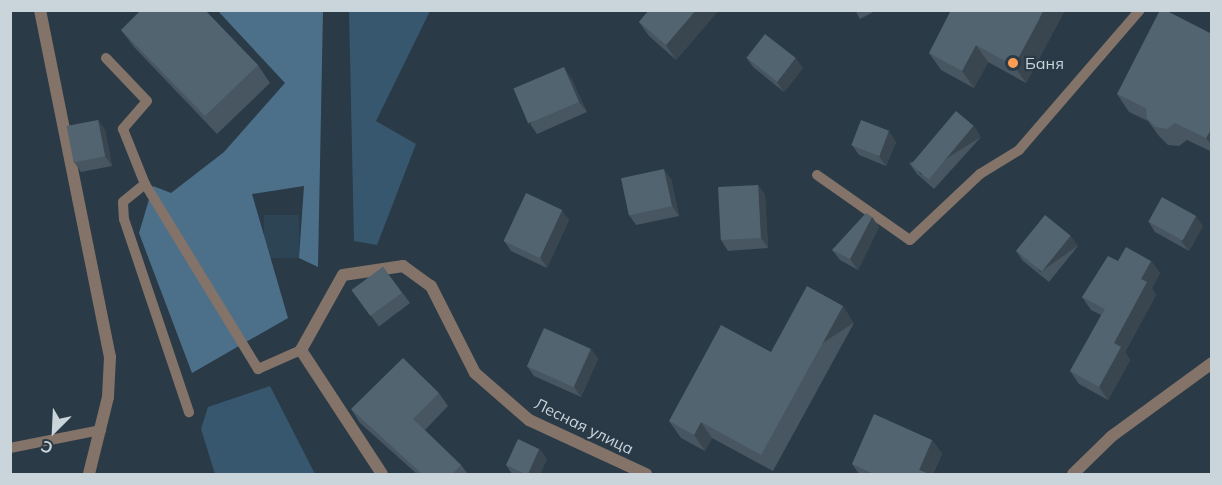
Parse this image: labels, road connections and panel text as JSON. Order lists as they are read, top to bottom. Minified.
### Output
{"streets":{"street":["Лесная улица"]},"places":["Баня"],"north":"bottom left"}
